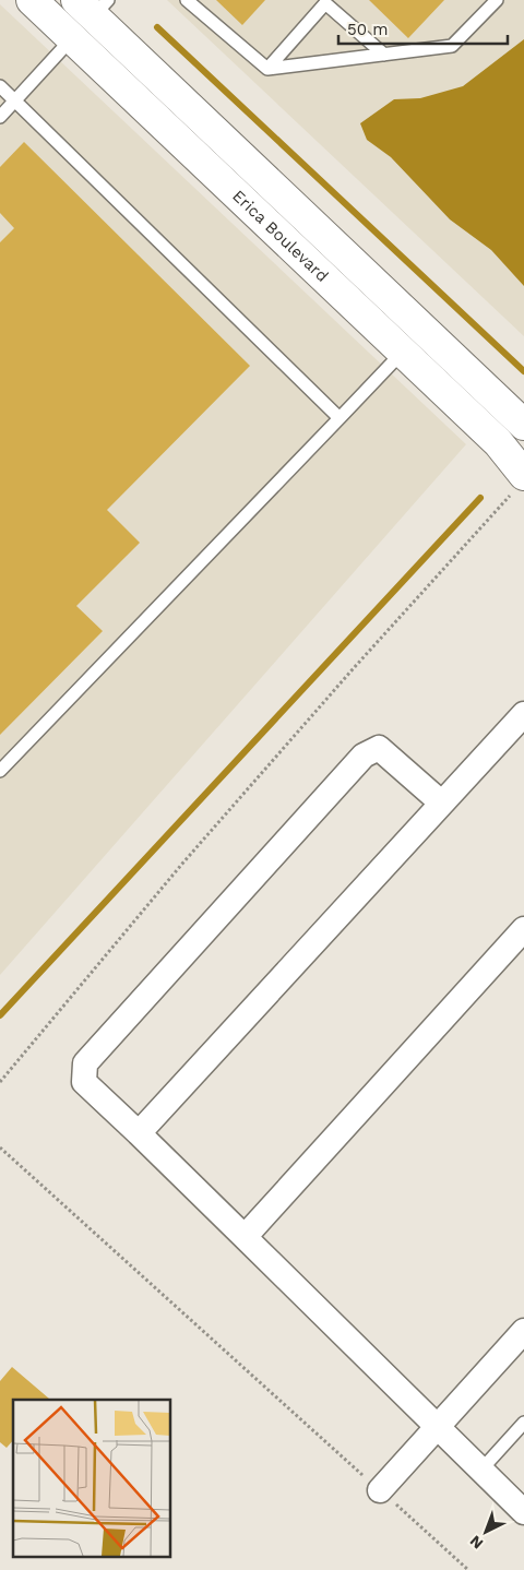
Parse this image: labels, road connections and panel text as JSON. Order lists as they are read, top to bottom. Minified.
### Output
{"streets":{"street":["Erica Boulevard"]},"scale_bar":"50 m","north":"bottom left"}
